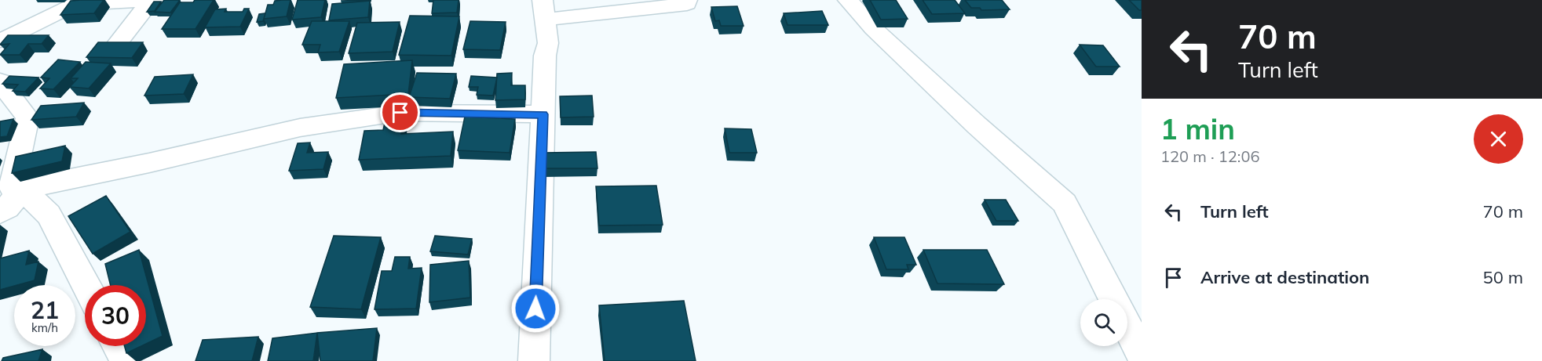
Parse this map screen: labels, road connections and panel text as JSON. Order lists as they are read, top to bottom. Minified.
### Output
{"page":{"turn":["70 m","Turn left"],"heading":["1 min","120 m · 12:06"],"list":[{"name":"Turn left","value":"70 m"},{"name":"Arrive at destination","value":"50 m"}],"speed":"21 km/h","limit":"30"}}
